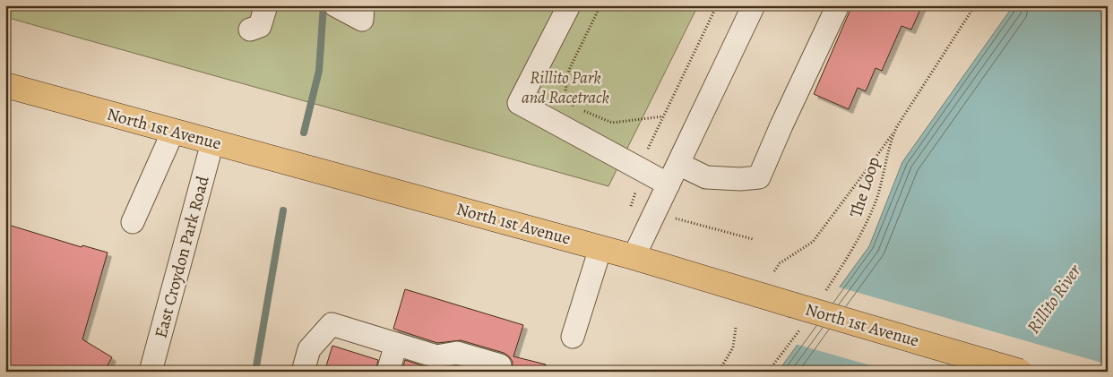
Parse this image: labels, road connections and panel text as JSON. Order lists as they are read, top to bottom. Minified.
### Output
{"streets":{"main road":["North 1st Avenue"],"street":["East Croydon Park Road"],"path":["The Loop"]},"crossings":[["North 1st Avenue","East Croydon Park Road"]],"water":["Rillito River"],"parks":["Rillito Park and Racetrack"]}
